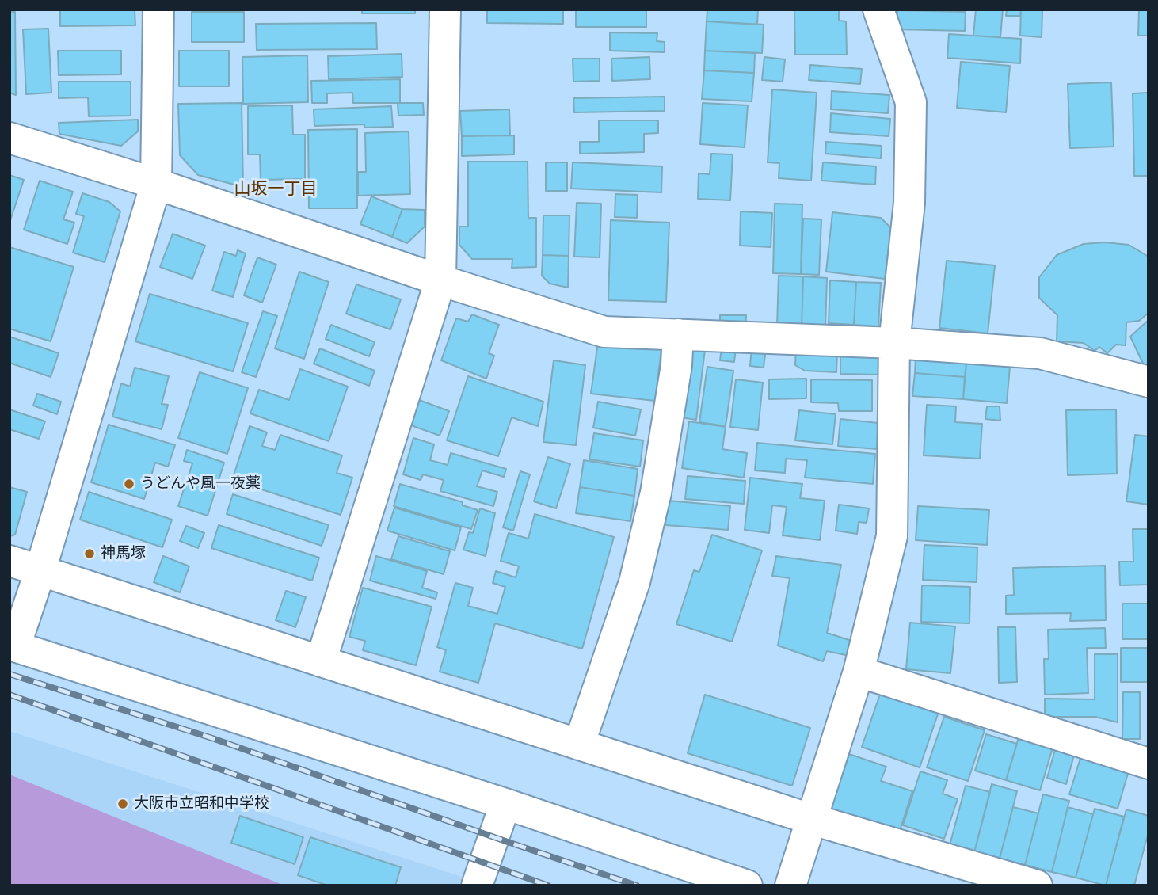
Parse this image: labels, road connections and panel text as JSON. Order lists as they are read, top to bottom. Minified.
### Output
{"districts":["山坂一丁目"],"places":["うどんや風一夜薬","神馬塚","大阪市立昭和中学校"]}
